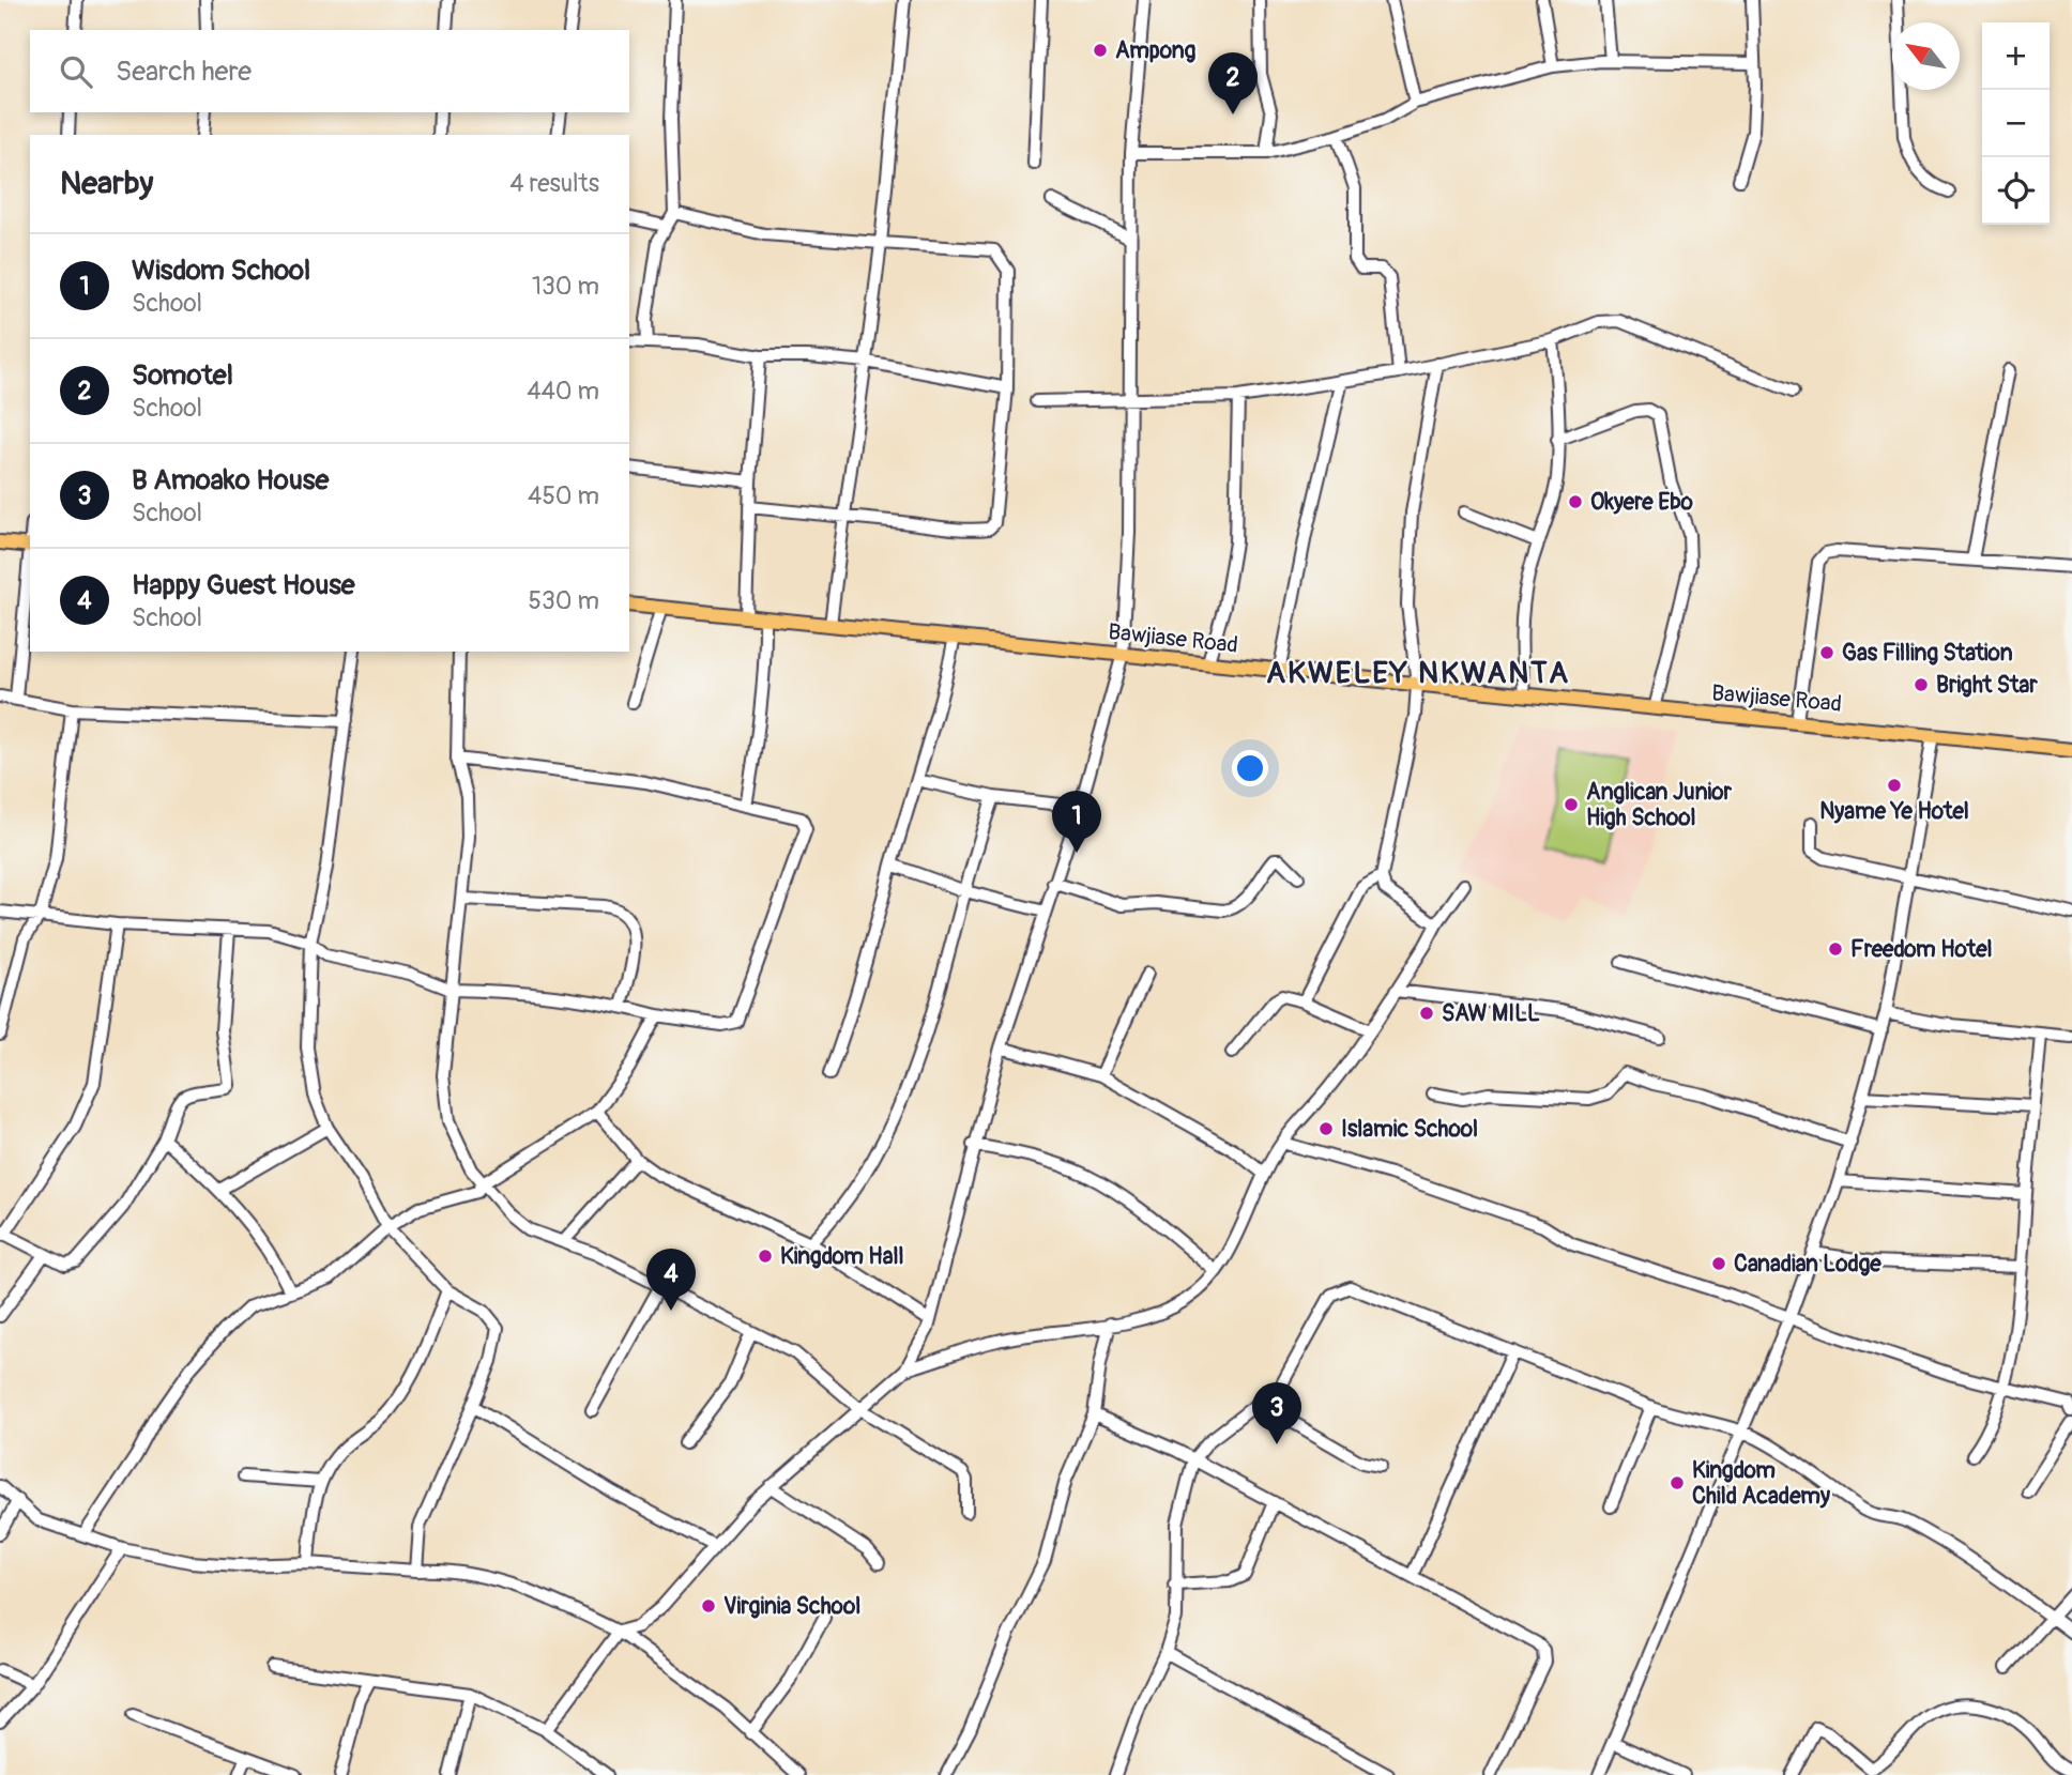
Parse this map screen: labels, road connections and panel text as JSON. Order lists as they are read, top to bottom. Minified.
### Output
{"streets":{"main road":["Bawjiase Road"]},"districts":["AKWELEY NKWANTA"],"places":["Ampong","Okyere Ebo","Gas Filling Station","Bright Star","Nyame Ye Hotel","Anglican Junior High School","Freedom Hotel","SAW MILL","Islamic School","Kingdom Hall","Canadian Lodge","Kingdom Child Academy","Virginia School"],"north":"top left","page":{"map_buttons":["+","−"],"search":"Search here","pins":["2","1","4","3"],"heading":["Nearby","4 results"],"list":[{"mark":"1","name":"Wisdom School","note":"School","value":"130 m"},{"mark":"2","name":"Somotel","note":"School","value":"440 m"},{"mark":"3","name":"B Amoako House","note":"School","value":"450 m"},{"mark":"4","name":"Happy Guest House","note":"School","value":"530 m"}]}}
